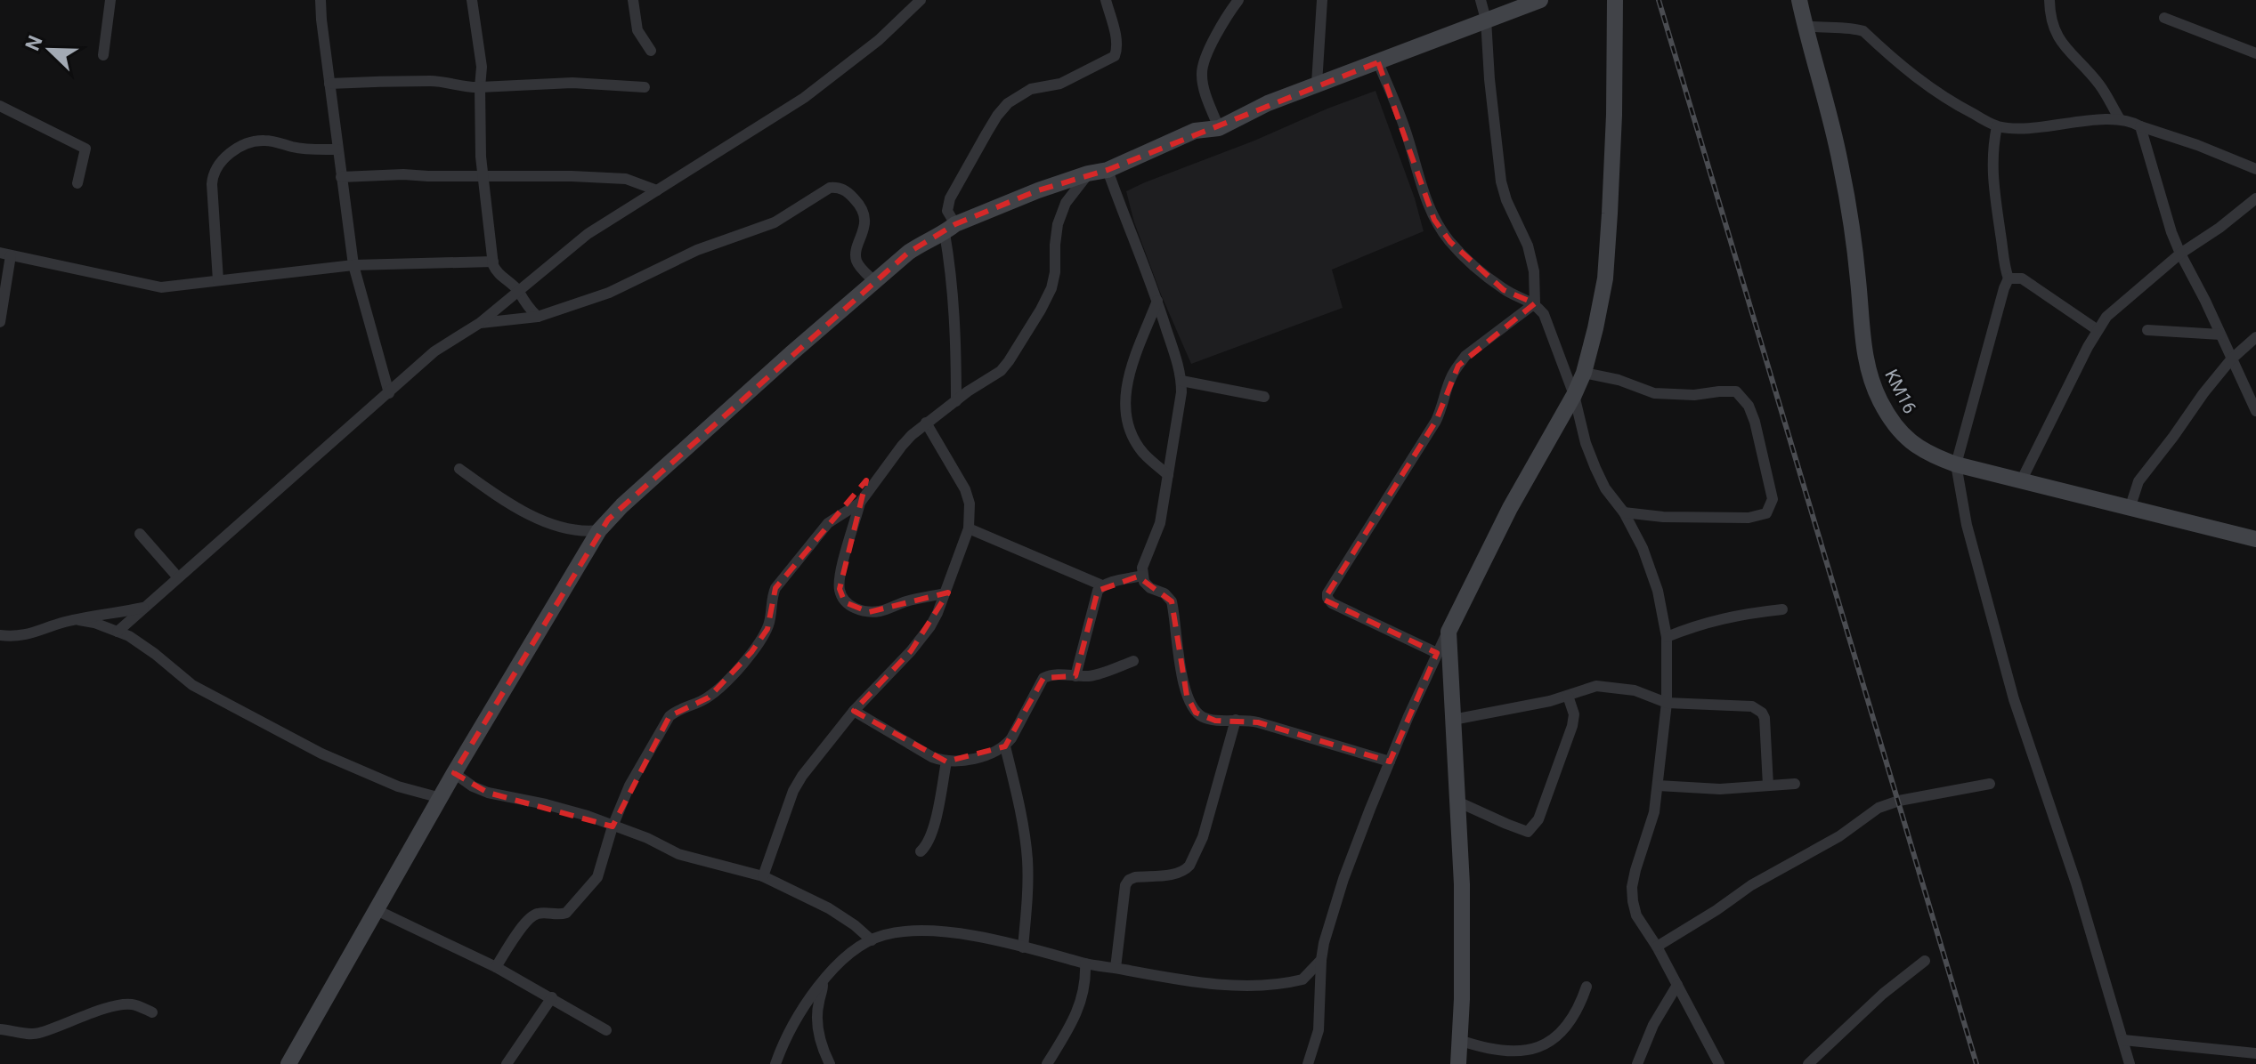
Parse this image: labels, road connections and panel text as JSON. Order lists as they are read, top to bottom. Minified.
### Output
{"streets":{"street":["KM16"]},"north":"top left"}
